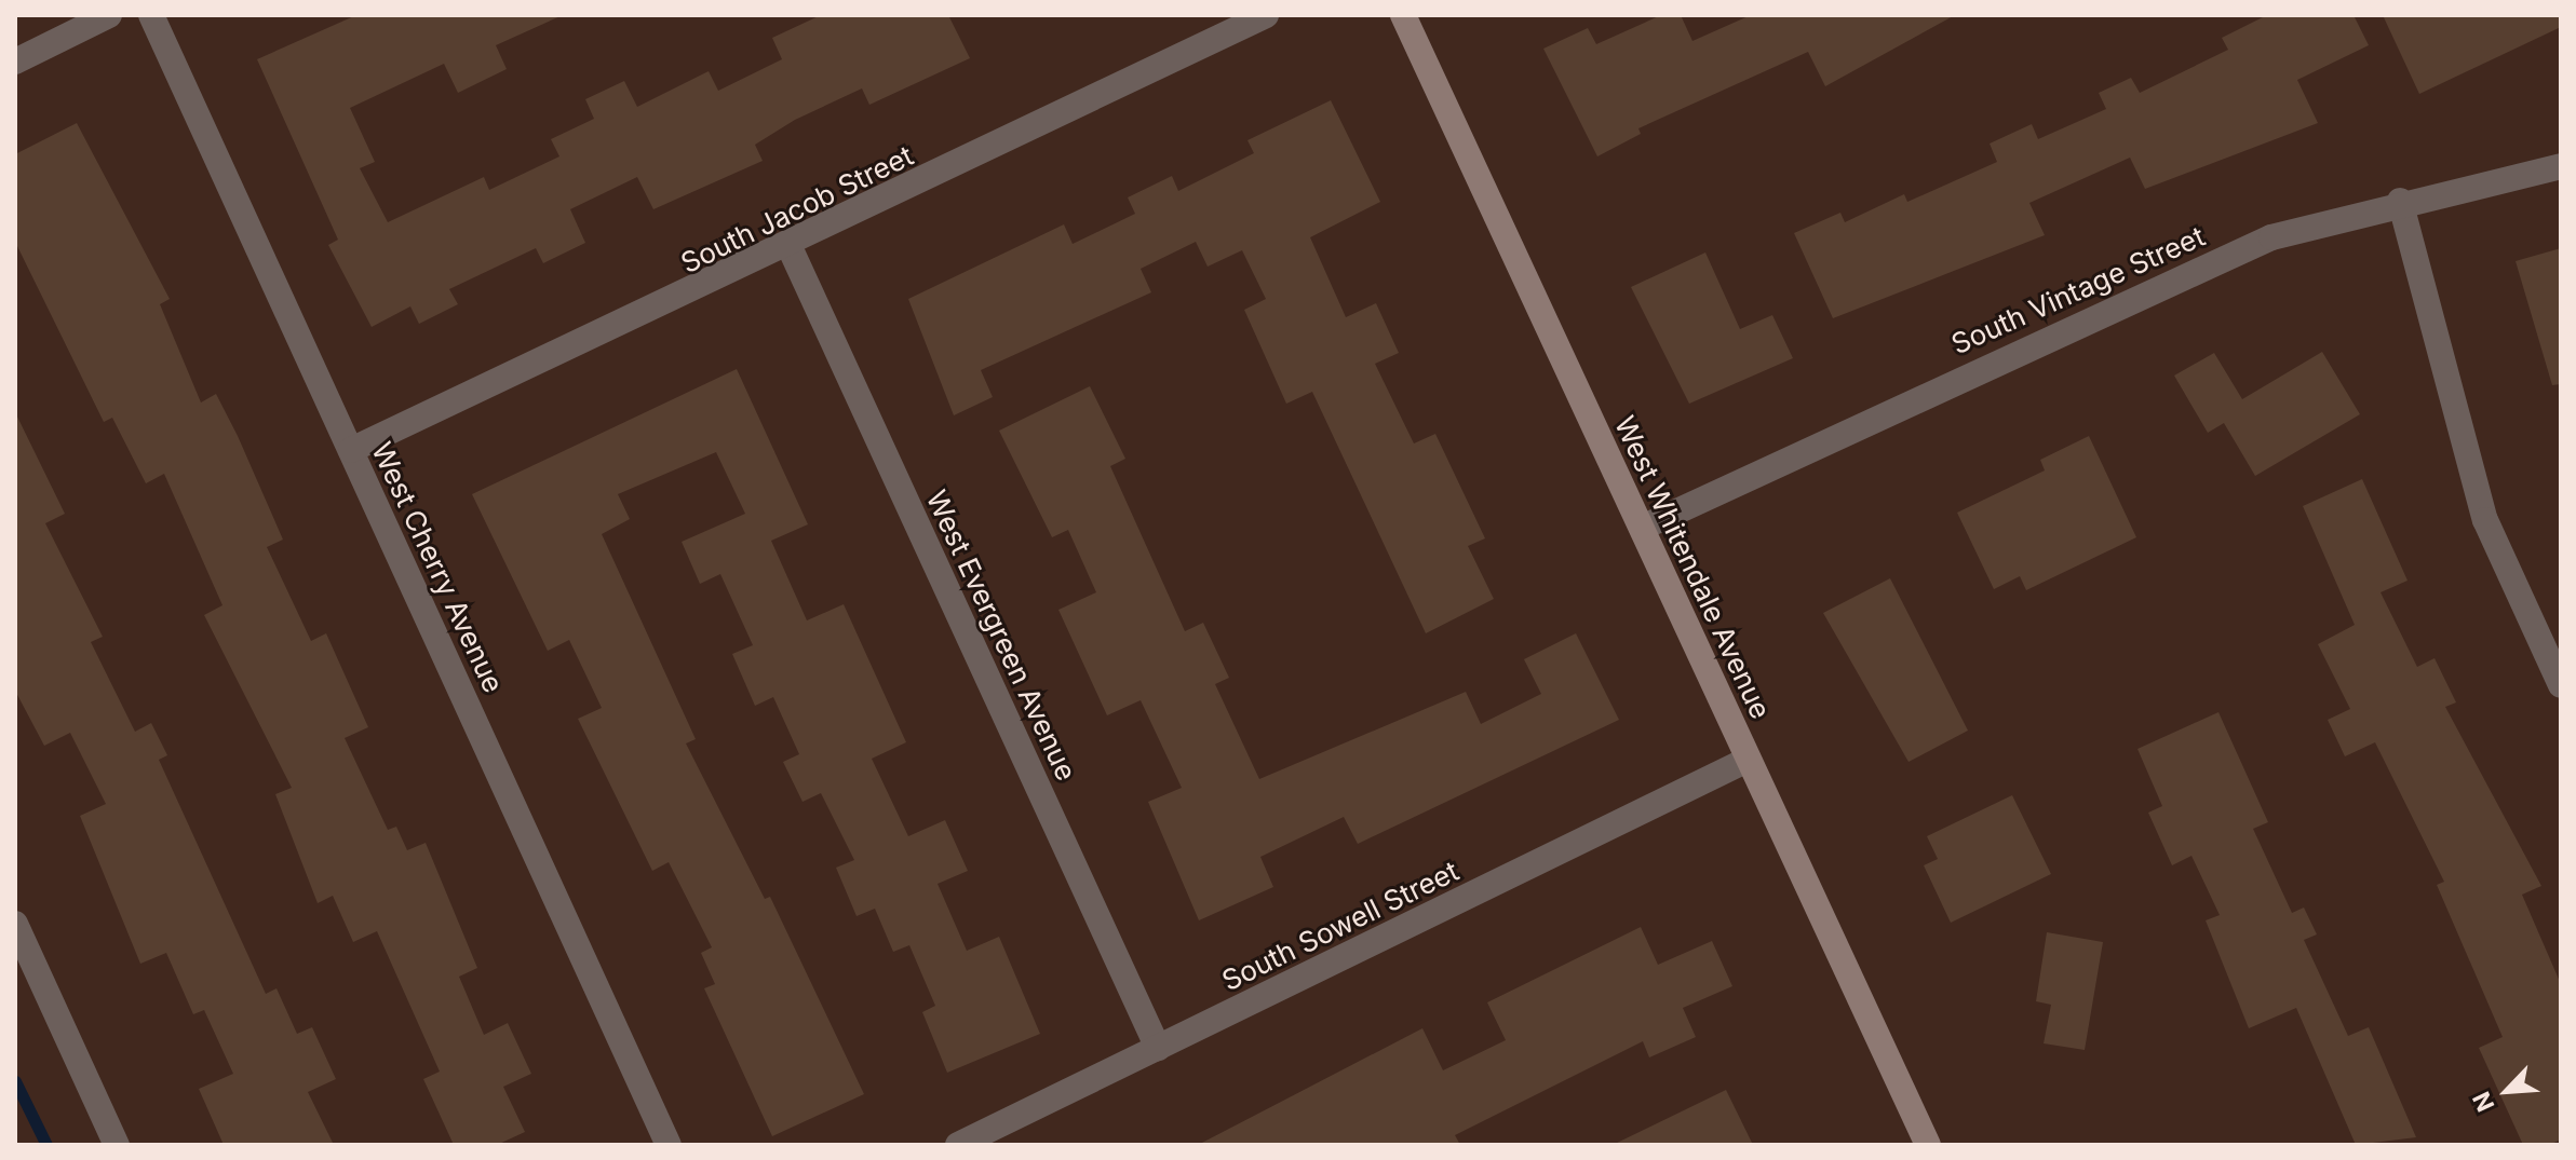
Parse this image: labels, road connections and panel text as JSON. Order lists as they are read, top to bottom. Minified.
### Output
{"streets":{"street":["South Jacob Street","South Vintage Street","West Cherry Avenue","West Whitendale Avenue","West Evergreen Avenue","South Sowell Street"]},"crossings":[["South Jacob Street","West Cherry Avenue"],["South Jacob Street","West Evergreen Avenue"],["South Vintage Street","West Whitendale Avenue"],["West Whitendale Avenue","South Sowell Street"],["West Evergreen Avenue","South Sowell Street"]],"north":"bottom left"}
